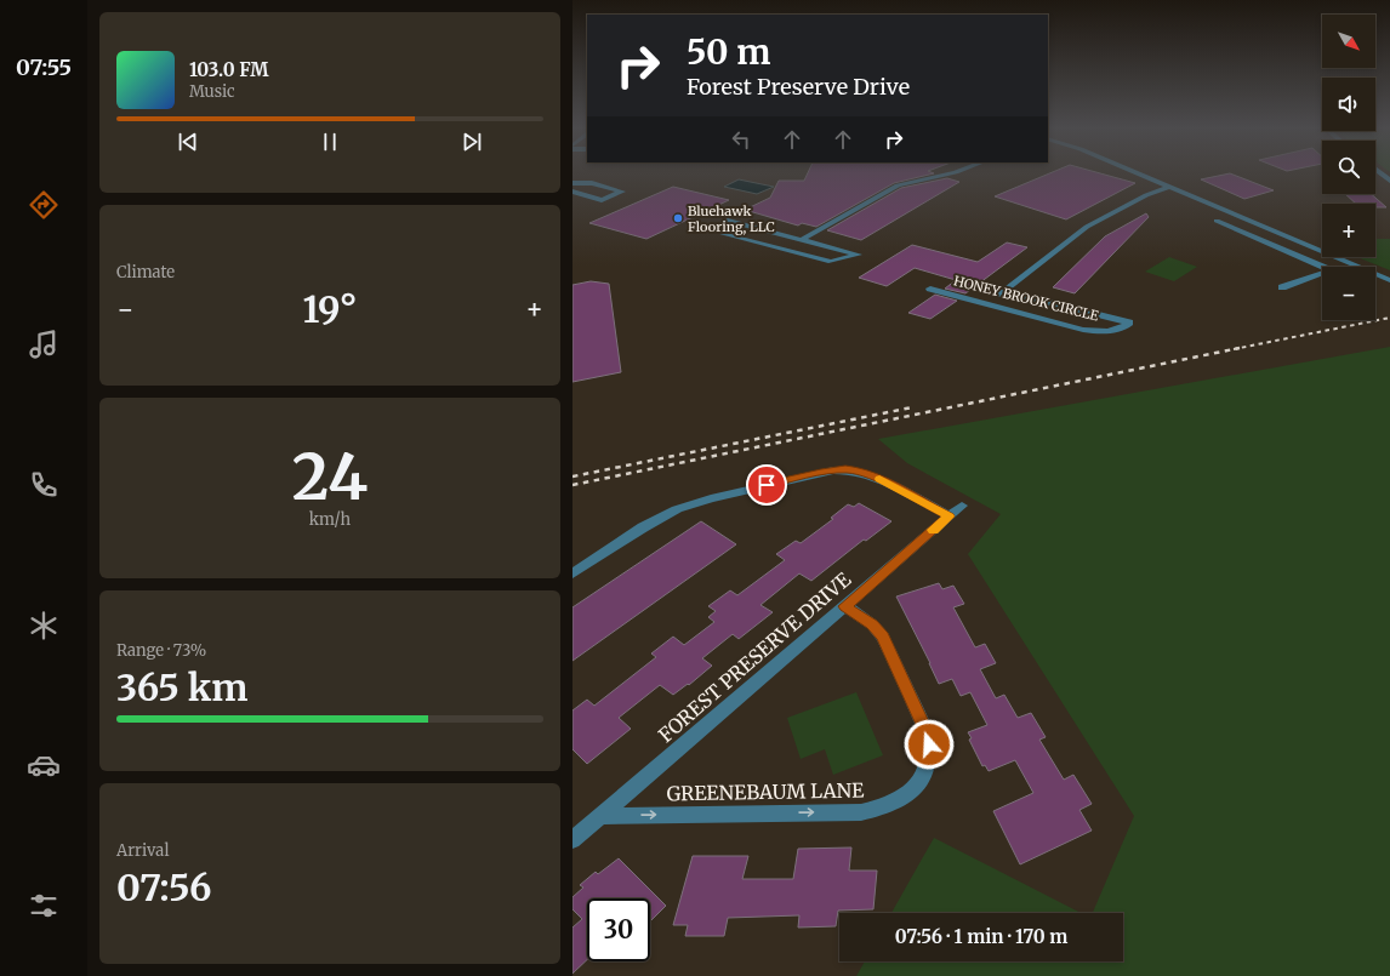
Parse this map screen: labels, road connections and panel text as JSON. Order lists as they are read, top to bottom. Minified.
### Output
{"streets":{"street":["HONEY BROOK CIRCLE","FOREST PRESERVE DRIVE","GREENEBAUM LANE"]},"crossings":[["FOREST PRESERVE DRIVE","GREENEBAUM LANE"]],"places":["Bluehawk Flooring, LLC"],"north":"bottom right","page":{"tabs":"07:55","map_buttons":["+","−"],"turn":["50 m","Forest Preserve Drive"],"song":["103.0 FM","Music"],"tile":["Climate",["24","km/h"],["Range · 73%","365 km"],["Arrival","07:56"]],"heat":["−","19°","+"],"limit":"30","trip":"07:56 · 1 min · 170 m"}}
